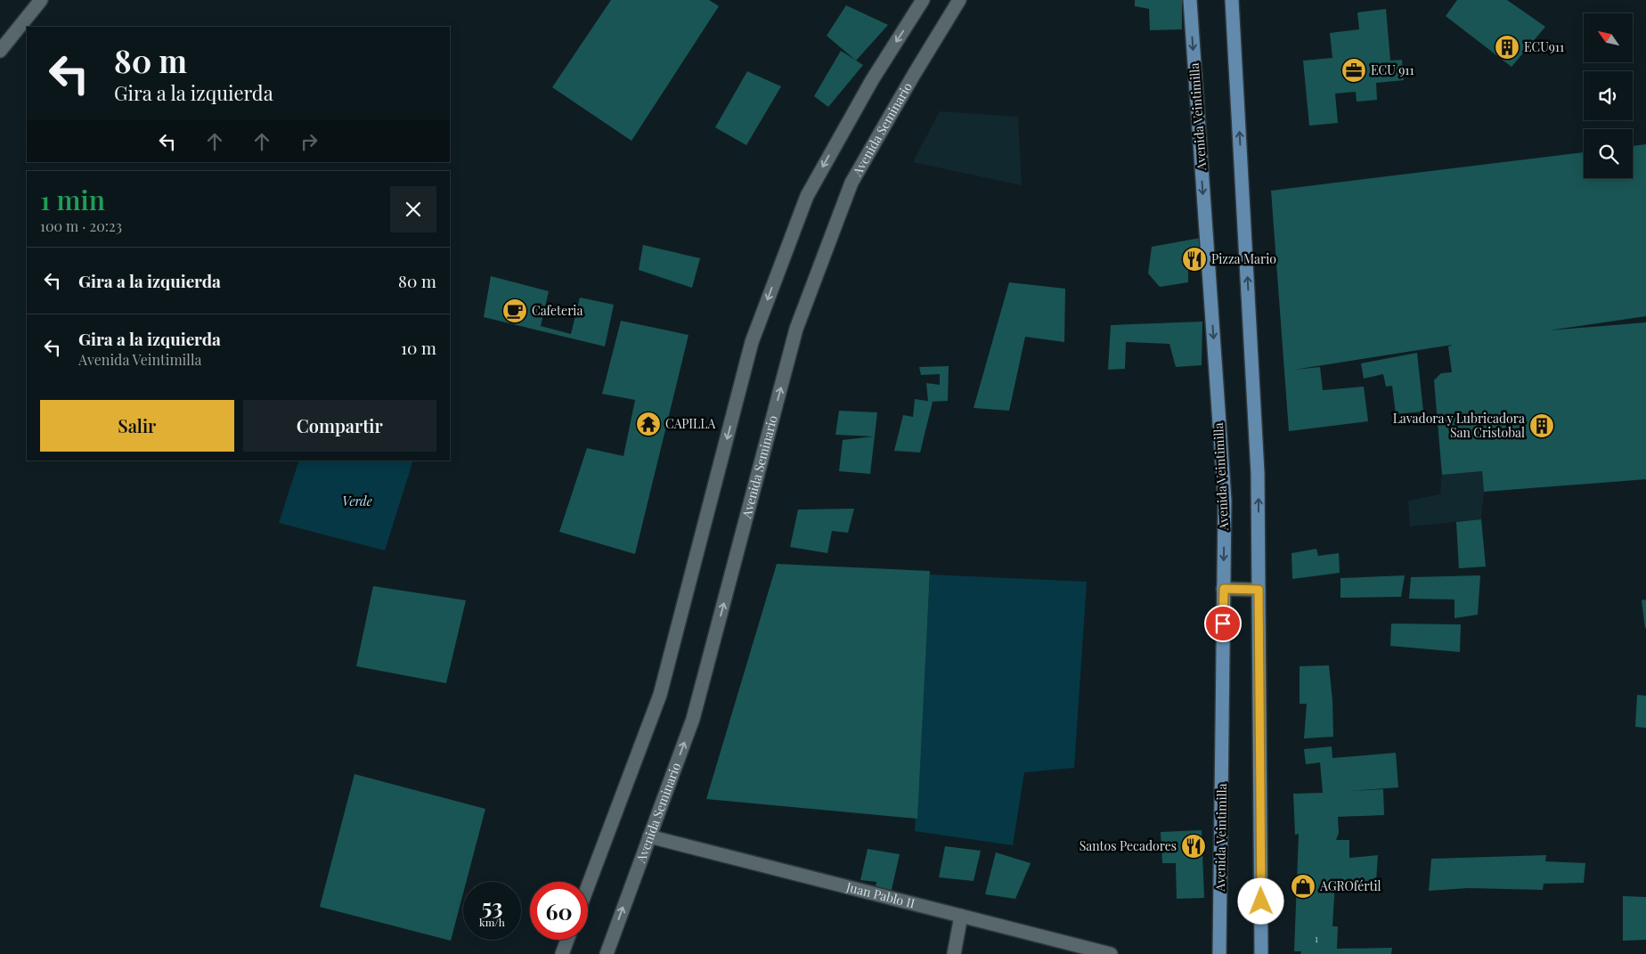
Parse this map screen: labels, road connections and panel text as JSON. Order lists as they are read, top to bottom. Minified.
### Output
{"streets":{"main road":["Avenida Veintimilla"],"street":["Avenida Seminario","Juan Pablo II"]},"crossings":[["Avenida Seminario","Juan Pablo II"]],"parks":["Verde"],"places":{"building":["ECU911","Lavadora y Lubricadora San Cristobal"],"office":["ECU 911"],"restaurant":["Pizza Mario","Santos Pecadores"],"cafe":["Cafeteria"],"temple":["CAPILLA"],"shop":["AGROfértil"]},"house_numbers":["1"],"north":"top left","page":{"turn":["80 m","Gira a la izquierda"],"heading":["1 min","100 m · 20:23"],"list":[{"name":"Gira a la izquierda","value":"80 m"},{"name":"Gira a la izquierda","note":"Avenida Veintimilla","value":"10 m"}],"buttons":["Salir","Compartir"],"speed":"53 km/h","limit":"60"}}
